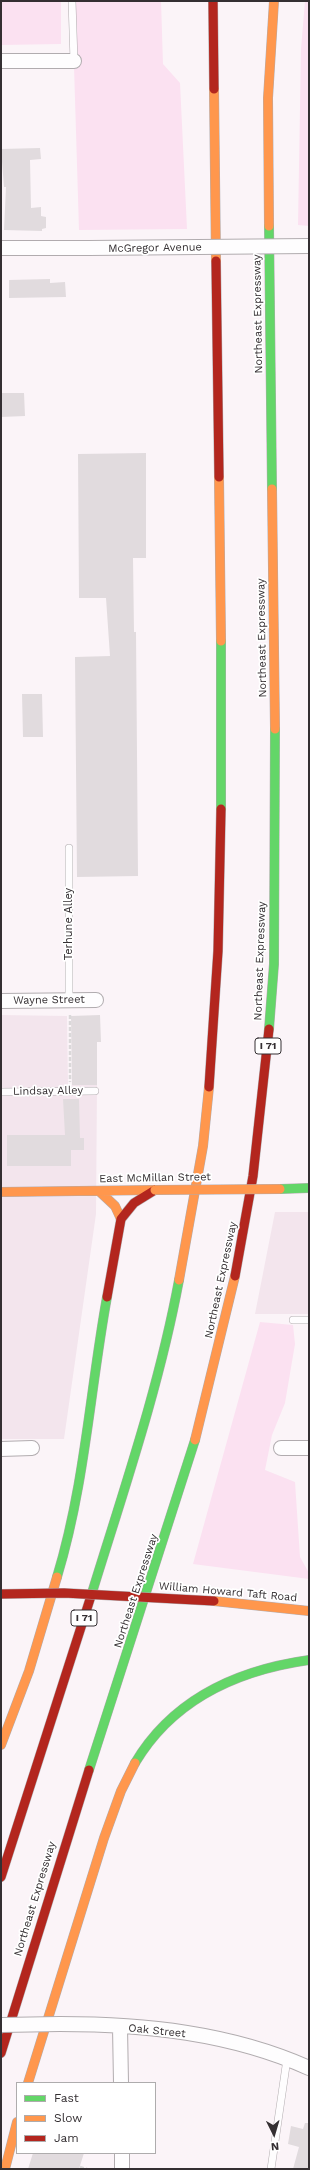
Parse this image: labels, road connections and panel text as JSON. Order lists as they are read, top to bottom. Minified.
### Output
{"streets":{"main road":["Northeast Expressway","I 71","East McMillan Street","William Howard Taft Road"],"street":["McGregor Avenue","Wayne Street","Oak Street"],"lane":["Terhune Alley","Lindsay Alley"]},"crossings":[["Terhune Alley","Wayne Street"]],"legend":["Fast","Slow","Jam"],"north":"bottom"}
